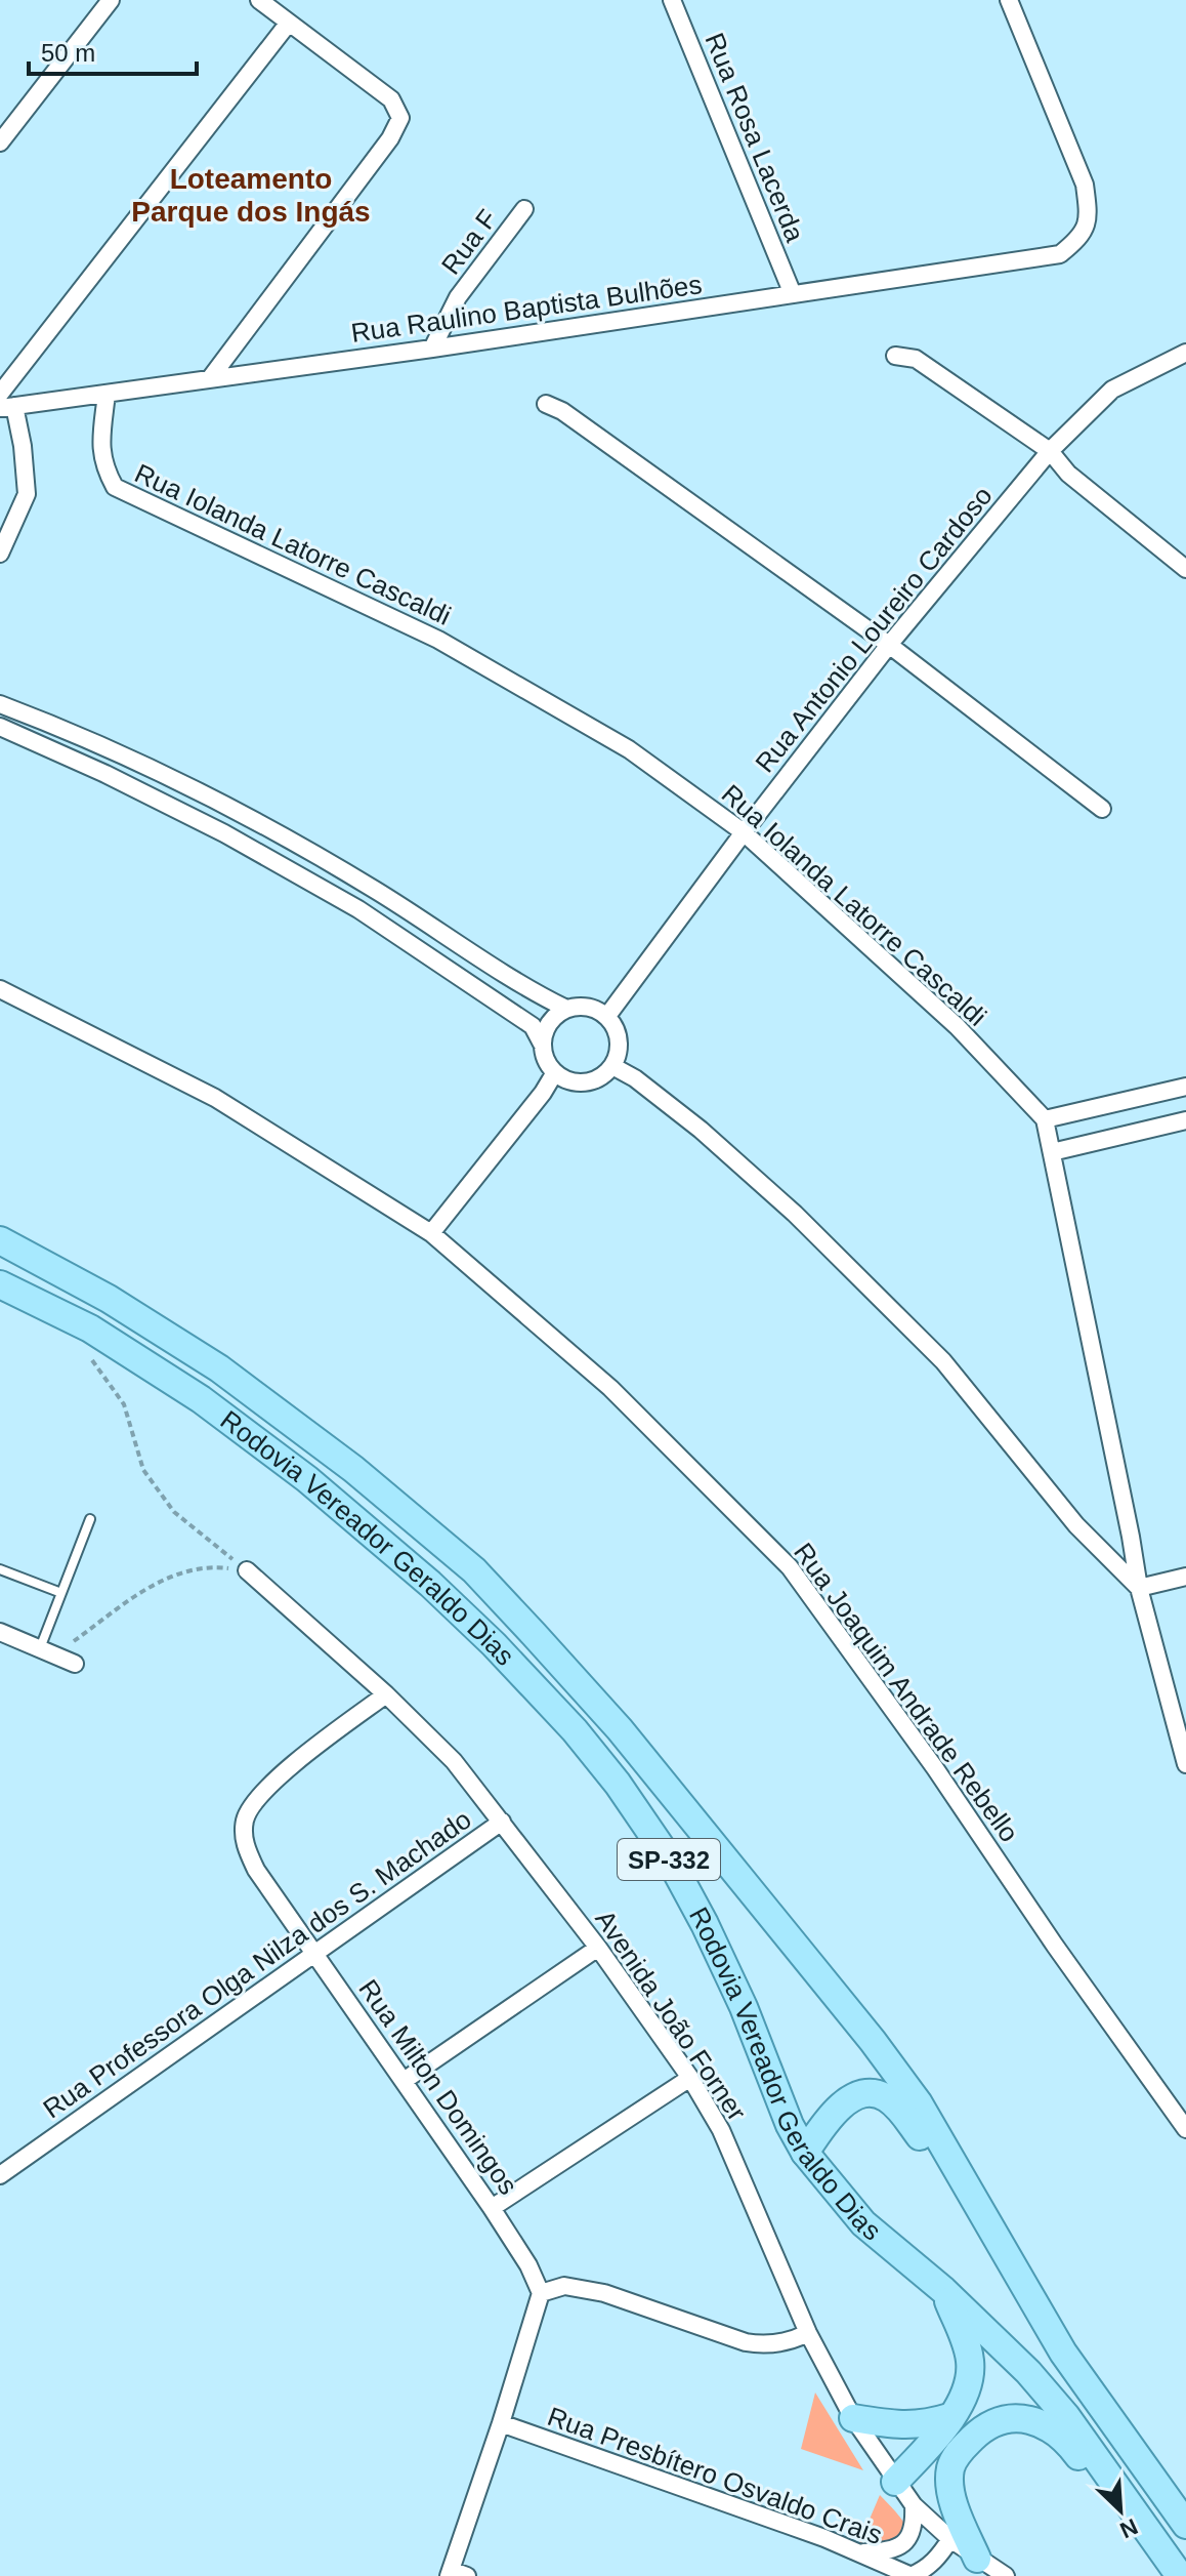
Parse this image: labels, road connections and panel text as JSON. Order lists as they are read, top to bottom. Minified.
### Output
{"streets":{"main road":["Rodovia Vereador Geraldo Dias","SP-332"],"street":["Rua Rosa Lacerda","Rua F","Rua Raulino Baptista Bulhões","Rua Iolanda Latorre Cascaldi","Rua Antonio Loureiro Cardoso","Rua Joaquim Andrade Rebello","Rua Professora Olga Nilza dos S. Machado","Avenida João Forner","Rua Milton Domingos","Rua Presbítero Osvaldo Crais"]},"crossings":[["Rua Rosa Lacerda","Rua Raulino Baptista Bulhões"],["Rua F","Rua Raulino Baptista Bulhões"],["Rua Raulino Baptista Bulhões","Rua Iolanda Latorre Cascaldi"],["Rua Iolanda Latorre Cascaldi","Rua Antonio Loureiro Cardoso"],["Rua Professora Olga Nilza dos S. Machado","Avenida João Forner"],["Rua Professora Olga Nilza dos S. Machado","Rua Milton Domingos"],["Avenida João Forner","Rua Milton Domingos"],["Avenida João Forner","Rua Presbítero Osvaldo Crais"]],"districts":["Loteamento Parque dos Ingás"],"scale_bar":"50 m","north":"bottom right"}
